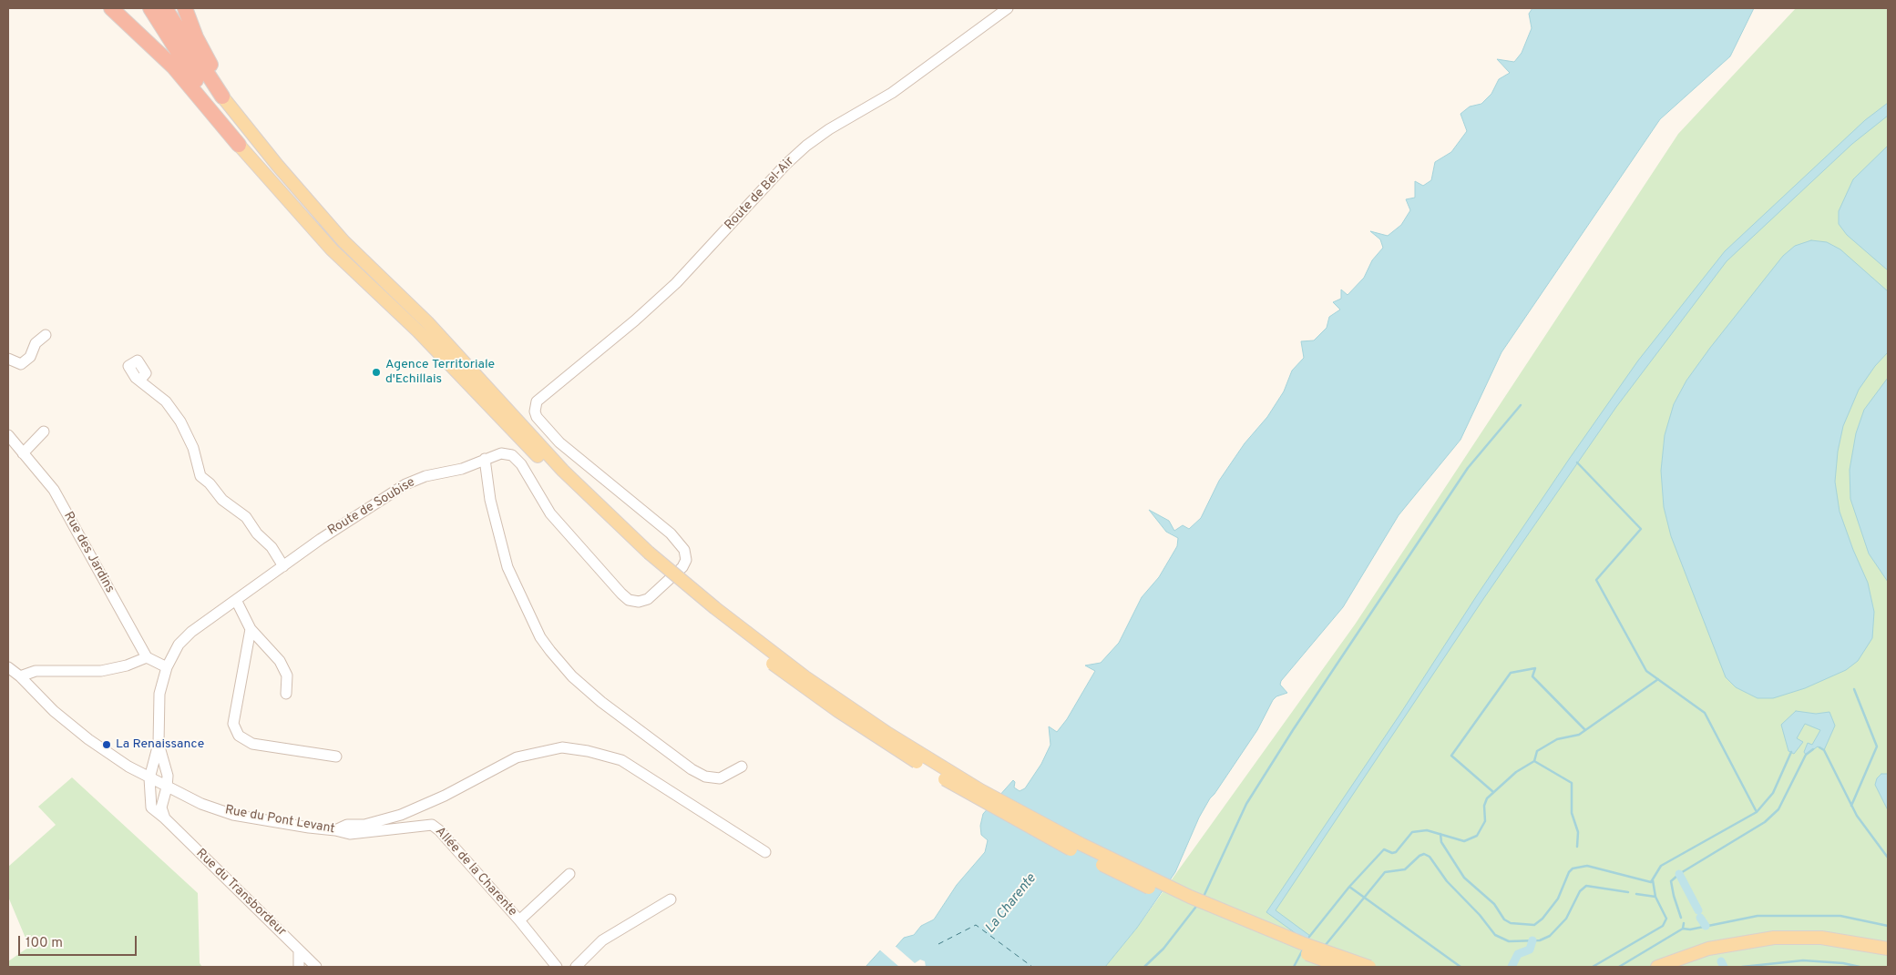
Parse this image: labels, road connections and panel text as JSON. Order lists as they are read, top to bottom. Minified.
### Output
{"streets":{"street":["Route de Bel-Air","Route de Soubise","Rue des Jardins","Rue du Pont Levant","Allée de la Charente","Rue du Transbordeur"]},"crossings":[["Route de Bel-Air","Route de Soubise"],["Route de Soubise","Rue du Transbordeur"],["Rue du Pont Levant","Allée de la Charente"],["Rue du Pont Levant","Rue du Transbordeur"]],"water":["La Charente"],"places":["Agence Territoriale d'Echillais","La Renaissance"],"scale_bar":"100 m"}
